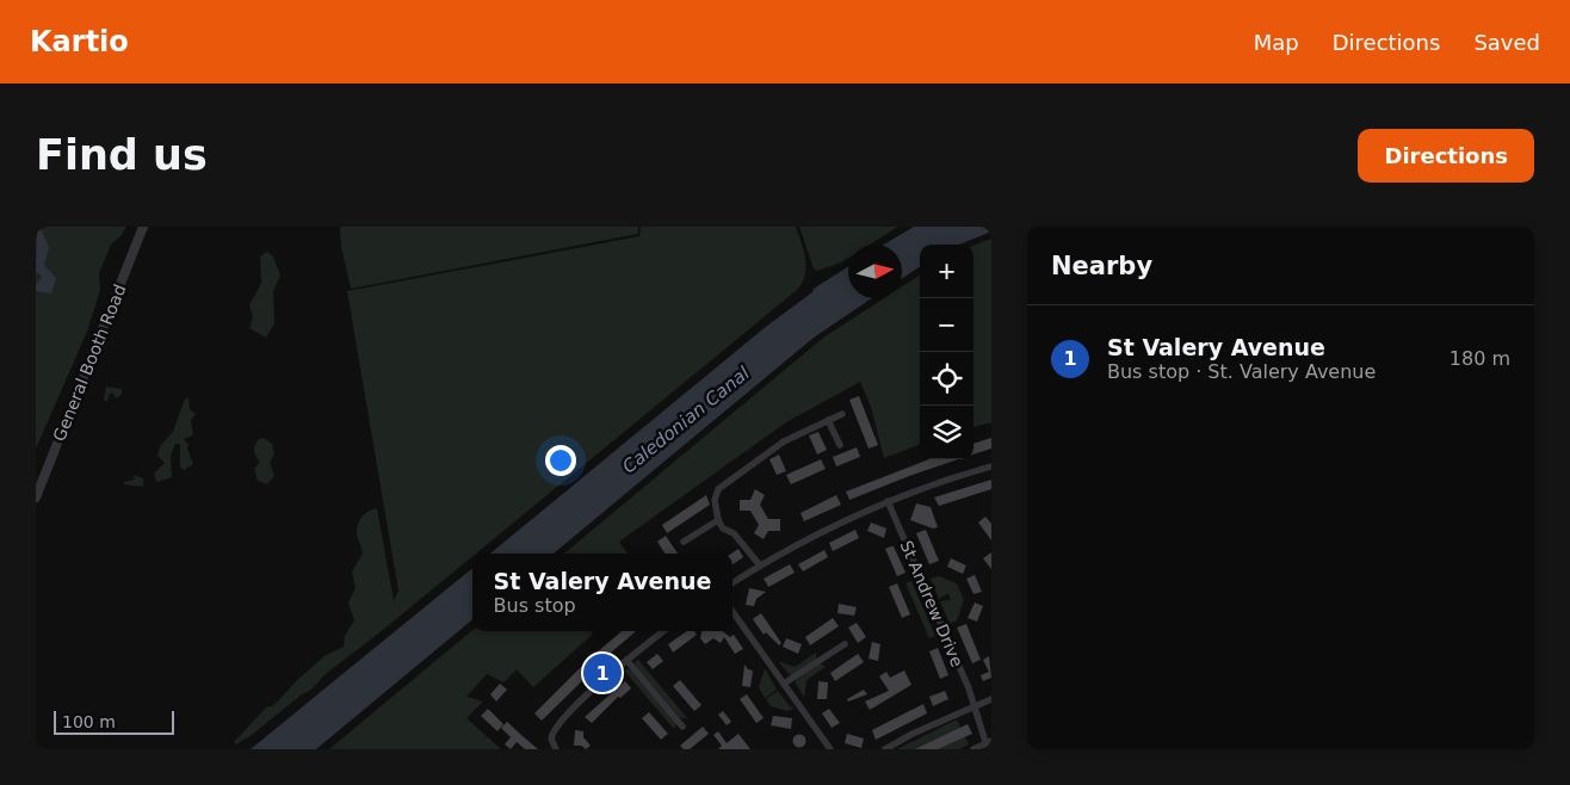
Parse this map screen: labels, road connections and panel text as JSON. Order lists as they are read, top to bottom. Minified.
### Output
{"streets":{"street":["General Booth Road","St Andrew Drive"]},"water":["Caledonian Canal"],"scale_bar":"100 m","north":"right","page":{"header":"Kartio","nav":["Map","Directions","Saved"],"buttons":"Directions","title":"Find us","heading":"Nearby","map_buttons":["+","−"],"list":[{"mark":"1","name":"St Valery Avenue","note":"Bus stop · St. Valery Avenue","value":"180 m"}],"popup":["St Valery Avenue","Bus stop"],"pins":"1","scale":"100 m"}}
